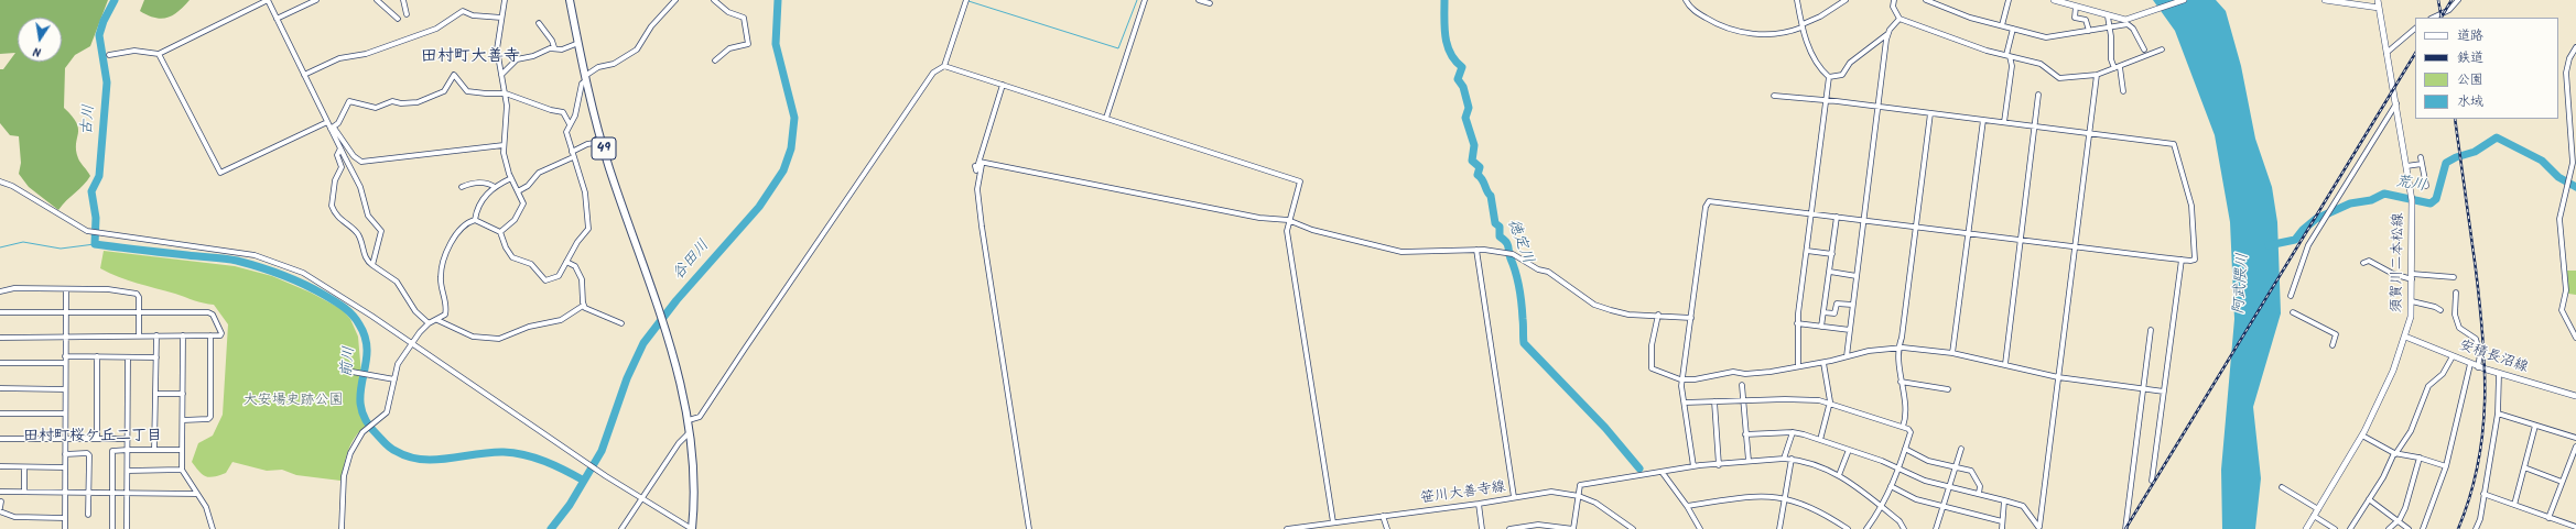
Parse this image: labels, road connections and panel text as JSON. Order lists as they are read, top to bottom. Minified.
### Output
{"streets":{"highway":["49"],"main road":["須賀川二本松線","安積長沼線"],"street":["笹川大善寺線"]},"crossings":[["須賀川二本松線","安積長沼線"]],"districts":["田村町大善寺","田村町桜ケ丘二丁目"],"water":["古川","荒川","徳定川","谷田川","阿武隈川","前川"],"parks":["大安場史跡公園"],"legend":["道路","鉄道","公園","水域"],"north":"bottom"}
